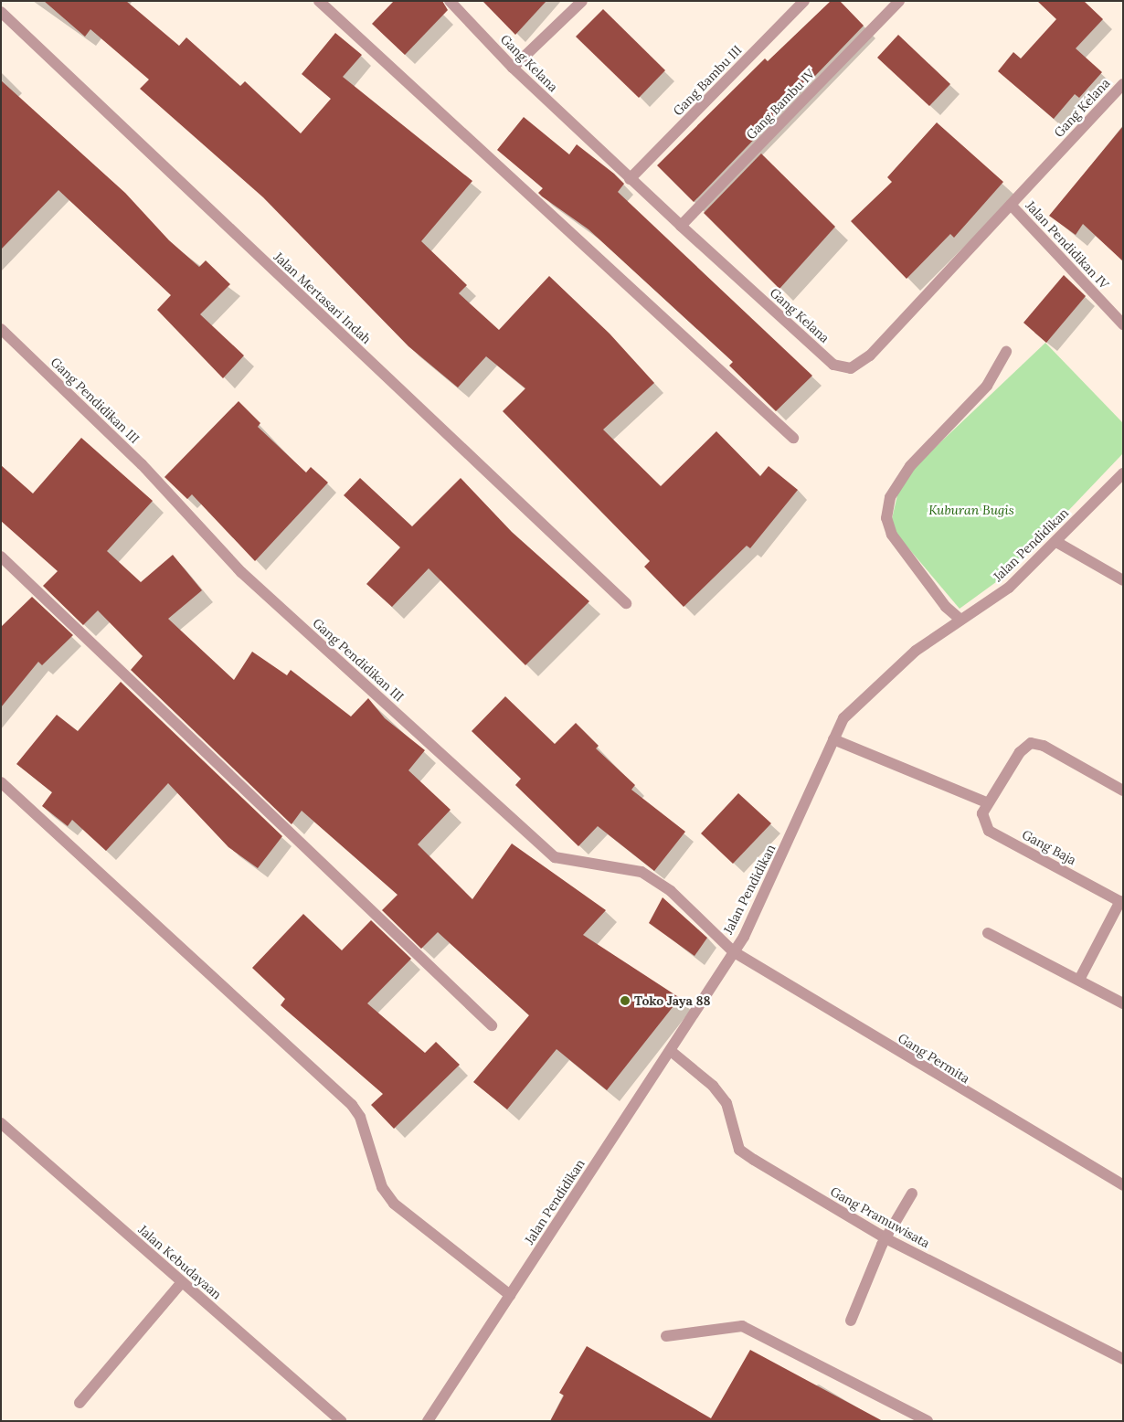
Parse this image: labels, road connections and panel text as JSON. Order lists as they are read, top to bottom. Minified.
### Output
{"streets":{"street":["Gang Kelana","Gang Bambu III","Gang Bambu IV","Jalan Pendidikan IV","Jalan Mertasari Indah","Gang Pendidikan III","Jalan Pendidikan","Gang Baja","Gang Permita","Gang Pramuwisata","Jalan Kebudayaan"]},"crossings":[["Gang Kelana","Gang Bambu III"],["Gang Kelana","Gang Bambu IV"],["Gang Kelana","Jalan Pendidikan IV"],["Gang Pendidikan III","Jalan Pendidikan"],["Gang Pendidikan III","Gang Permita"],["Jalan Pendidikan","Gang Permita"],["Jalan Pendidikan","Gang Pramuwisata"]],"parks":["Kuburan Bugis"],"places":["Toko Jaya 88"]}
